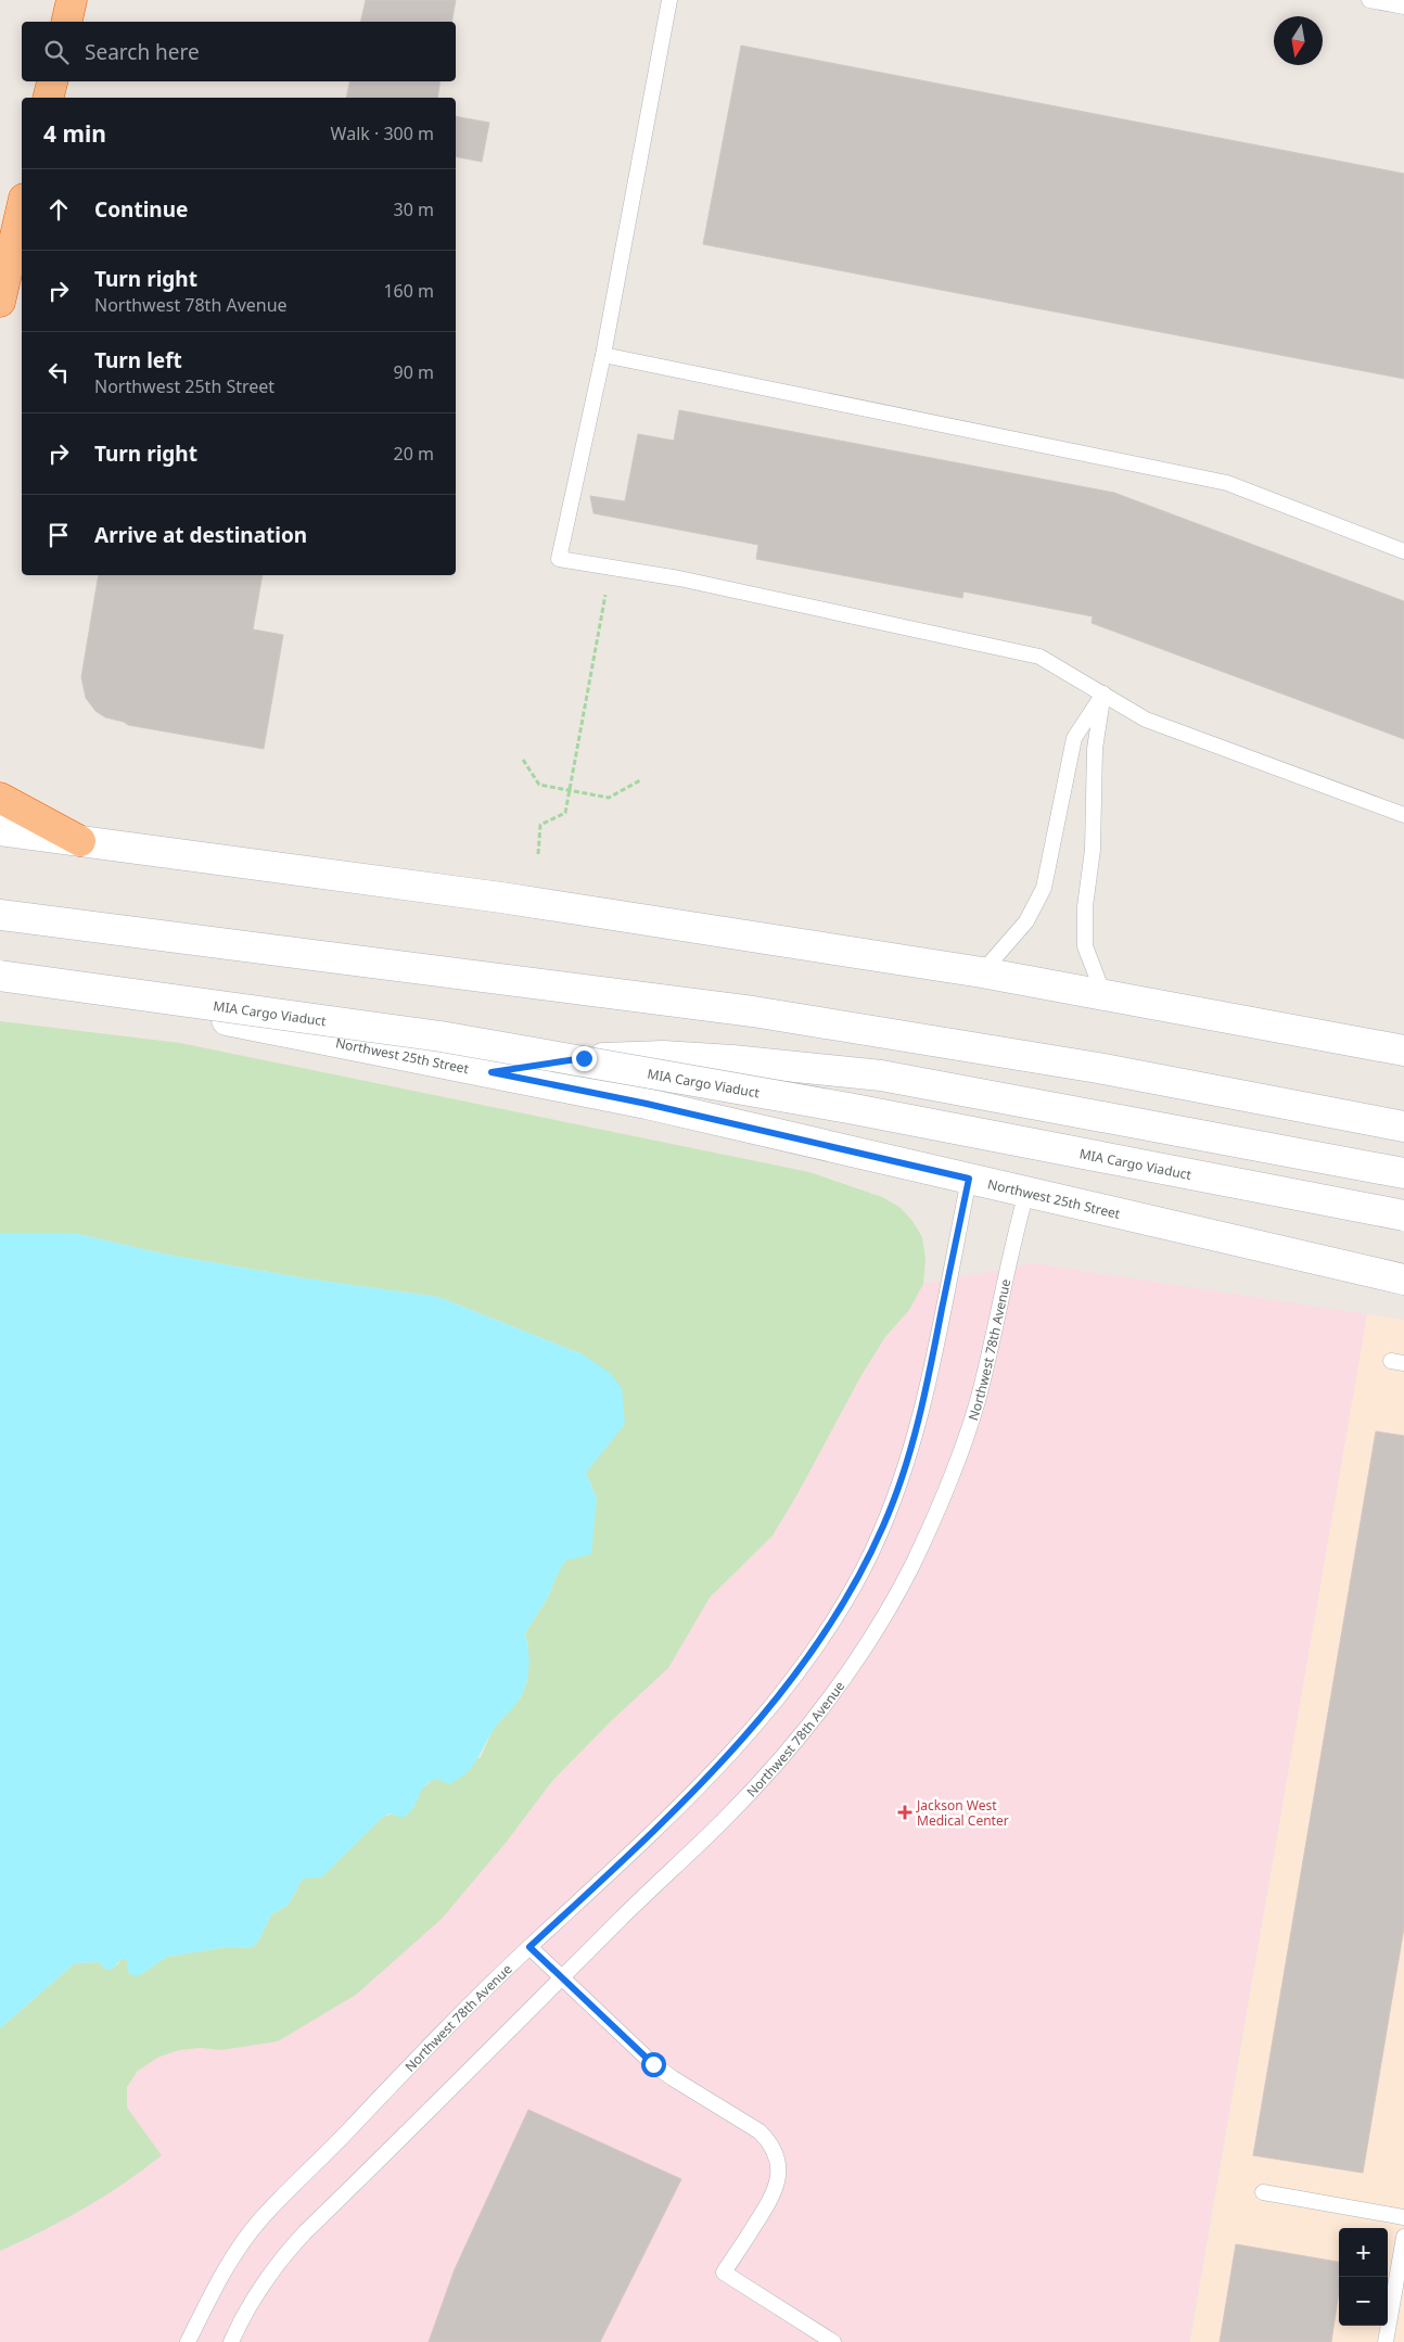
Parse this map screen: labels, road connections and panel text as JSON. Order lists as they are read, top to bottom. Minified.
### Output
{"streets":{"main road":["MIA Cargo Viaduct","Northwest 25th Street"],"lane":["Northwest 78th Avenue"]},"crossings":[["MIA Cargo Viaduct","Northwest 25th Street"],["Northwest 25th Street","Northwest 78th Avenue"]],"places":{"health":["Jackson West Medical Center"]},"north":"bottom","page":{"search":"Search here","heading":["4 min","Walk · 300 m"],"list":[["Continue","30 m"],["Turn right","Northwest 78th Avenue","160 m"],["Turn left","Northwest 25th Street","90 m"],["Turn right","20 m"],"Arrive at destination"],"map_buttons":["+","−"]}}
